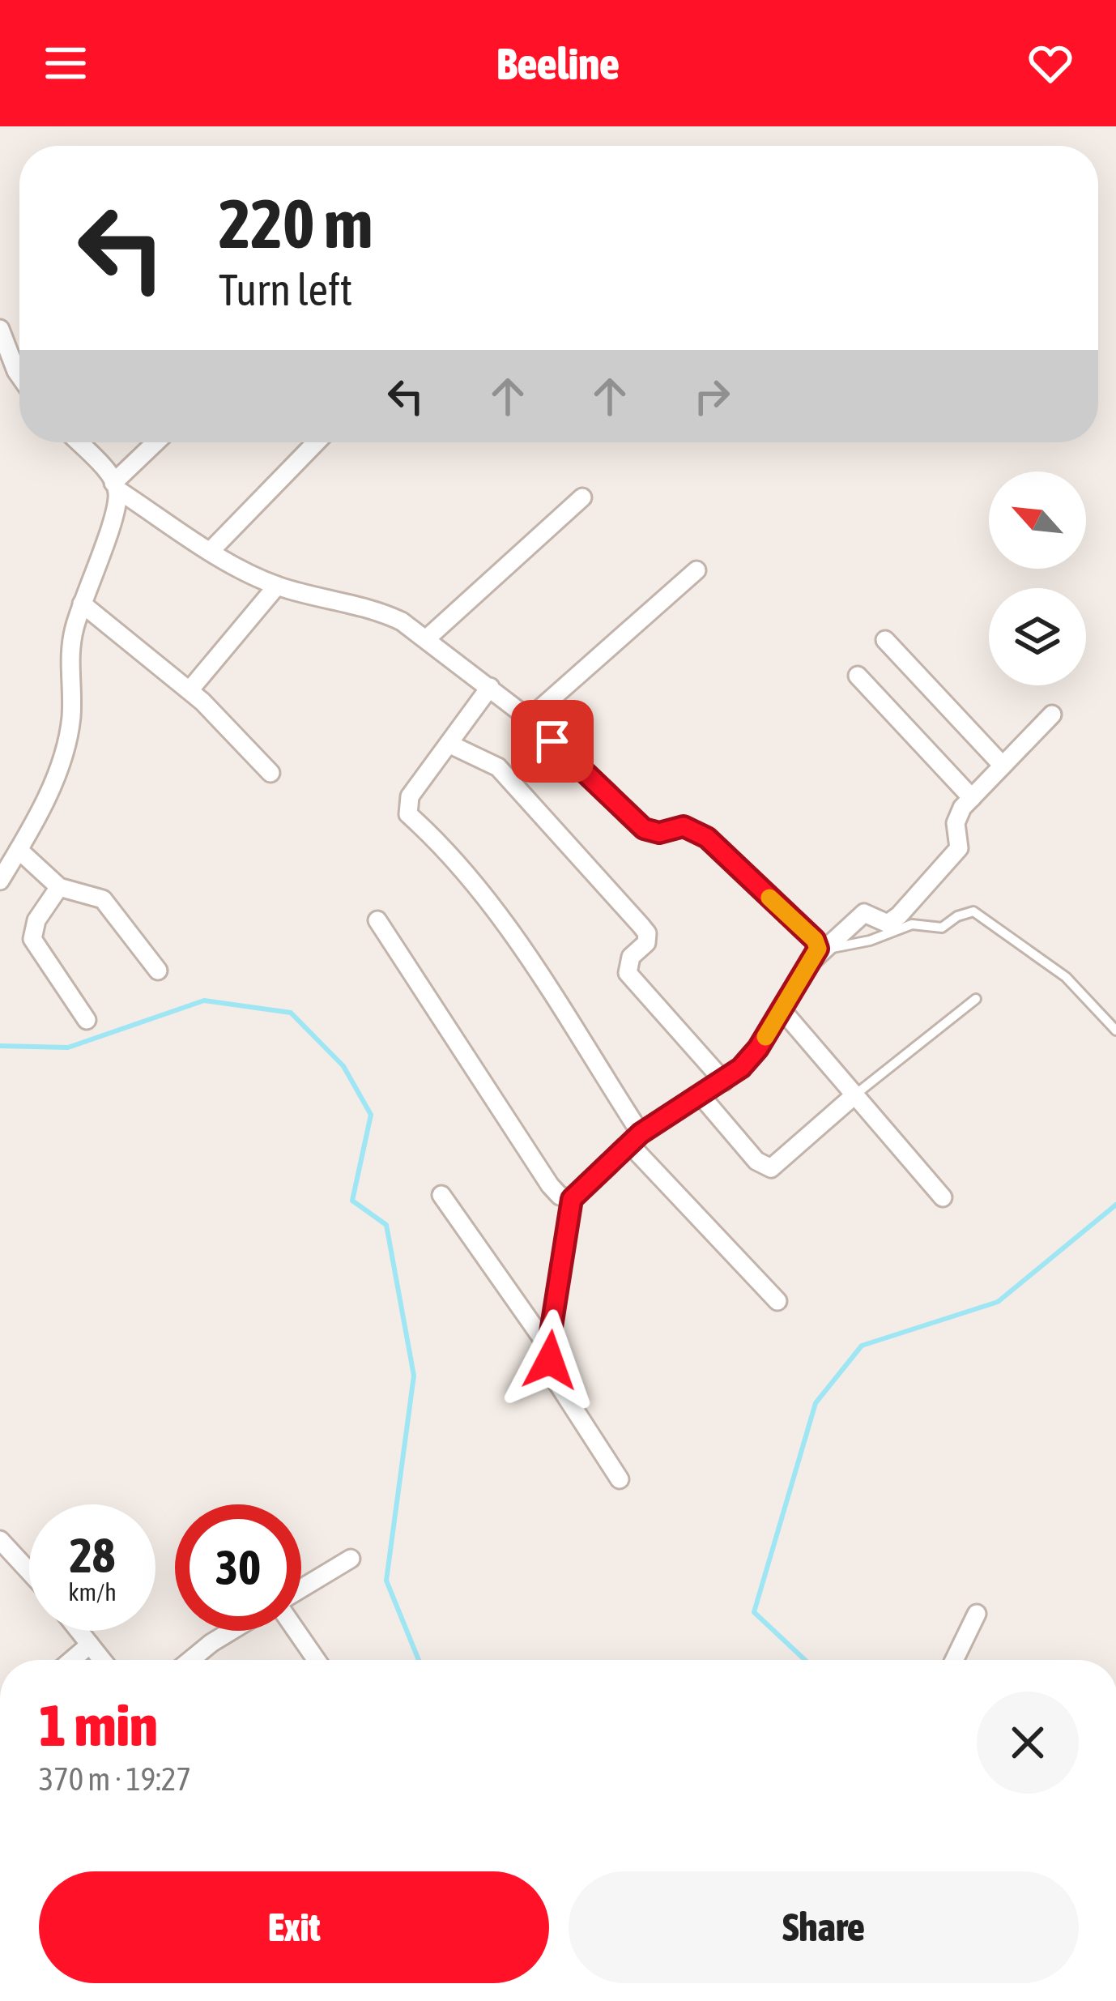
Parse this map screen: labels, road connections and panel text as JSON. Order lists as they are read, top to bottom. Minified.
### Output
{"north":"top left","page":{"header":"Beeline","turn":["220 m","Turn left"],"speed":"28 km/h","limit":"30","heading":["1 min","370 m · 19:27"],"buttons":["Exit","Share"]}}
